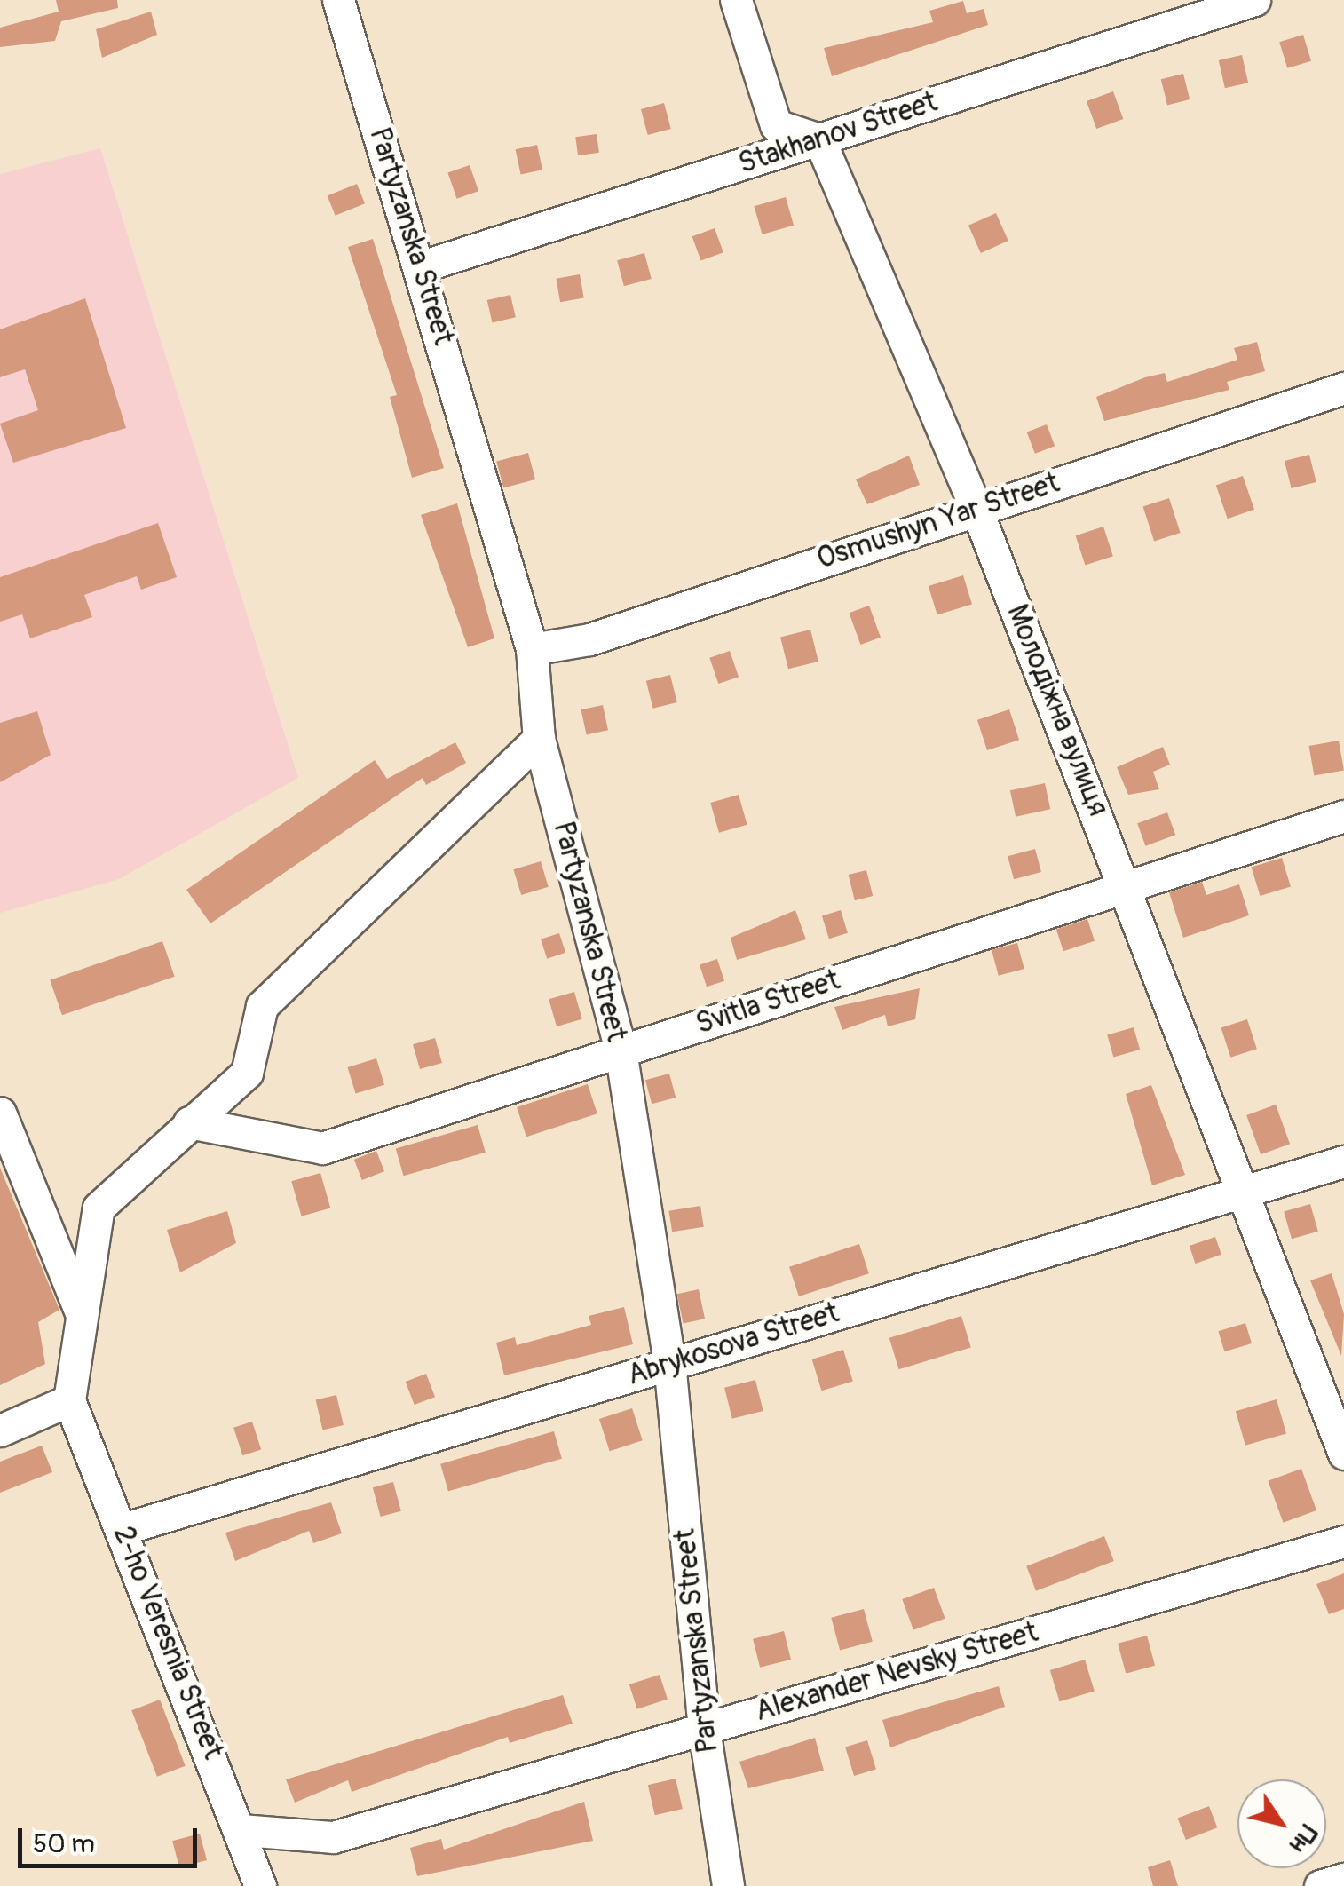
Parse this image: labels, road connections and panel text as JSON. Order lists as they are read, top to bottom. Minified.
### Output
{"streets":{"street":["Stakhanov Street","Partyzanska Street","Osmushyn Yar Street","Молодіжна вулиця","Svitla Street","Abrykosova Street","2-ho Veresnia Street","Alexander Nevsky Street"]},"crossings":[["Stakhanov Street","Partyzanska Street"],["Stakhanov Street","Молодіжна вулиця"],["Partyzanska Street","Osmushyn Yar Street"],["Partyzanska Street","Svitla Street"],["Partyzanska Street","Abrykosova Street"],["Partyzanska Street","Alexander Nevsky Street"],["Osmushyn Yar Street","Молодіжна вулиця"],["Молодіжна вулиця","Svitla Street"],["Молодіжна вулиця","Abrykosova Street"],["Abrykosova Street","2-ho Veresnia Street"],["2-ho Veresnia Street","Alexander Nevsky Street"]],"scale_bar":"50 m","north":"bottom right"}
